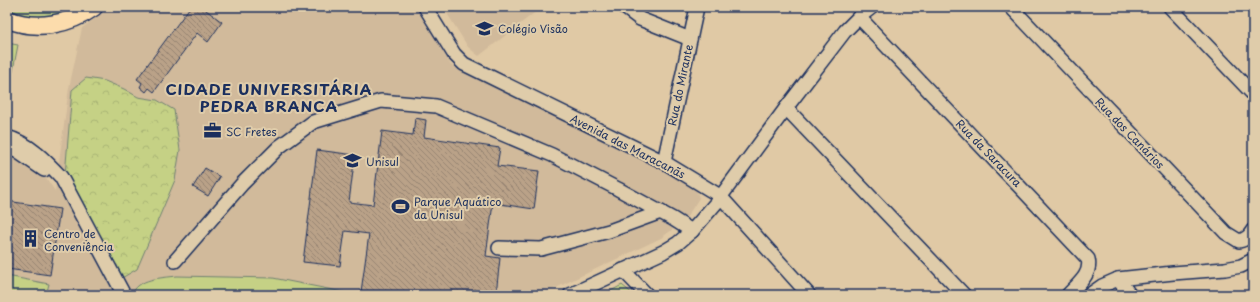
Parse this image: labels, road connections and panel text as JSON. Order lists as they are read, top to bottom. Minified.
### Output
{"streets":{"street":["Rua do Mirante","Rua dos Canários","Avenida das Maracanãs","Rua da Saracura"]},"crossings":[["Rua do Mirante","Avenida das Maracanãs"]],"districts":["CIDADE UNIVERSITÁRIA PEDRA BRANCA"],"places":{"school or university":["Colégio Visão","Unisul"],"office":["SC Fretes"],"sports":["Parque Aquático da Unisul"],"building":["Centro de Conveniência"]}}
